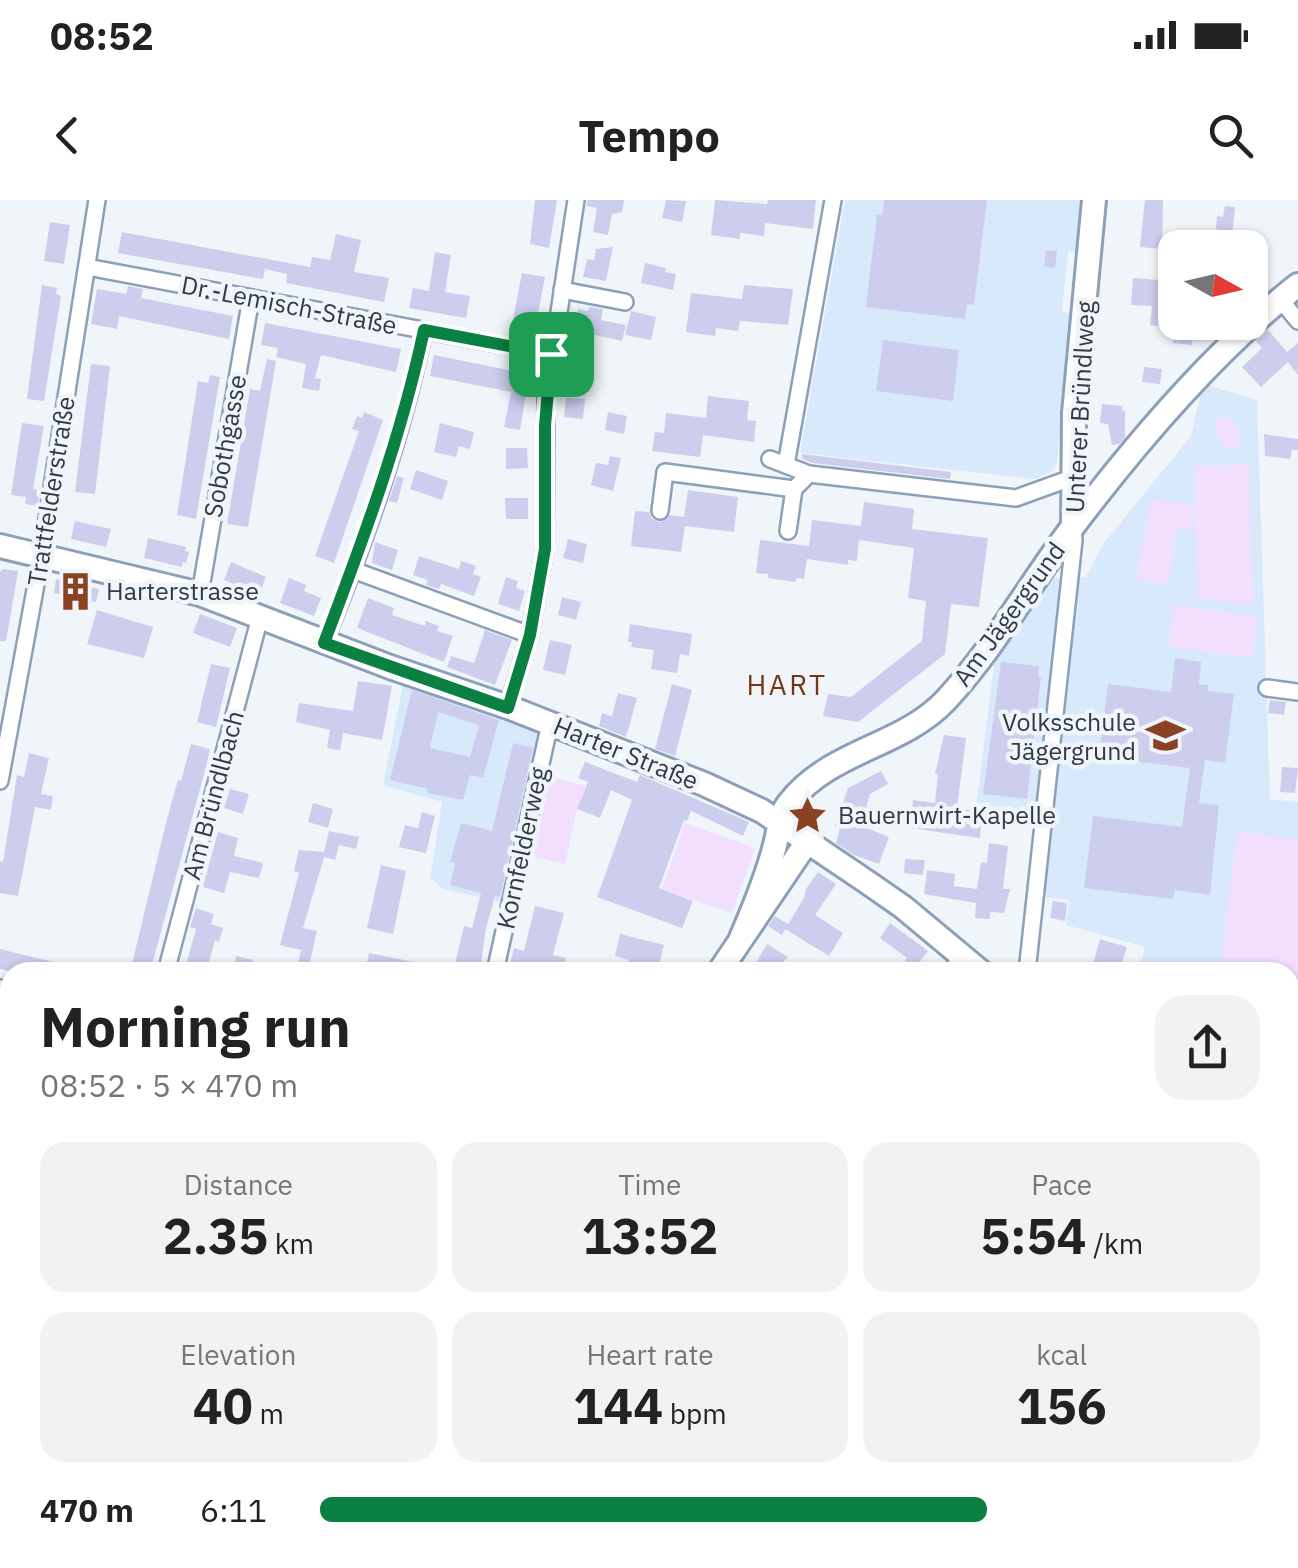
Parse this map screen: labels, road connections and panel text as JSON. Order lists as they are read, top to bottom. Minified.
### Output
{"streets":{"main road":["Unterer Bründlweg","Am Jägergrund","Harter Straße"],"street":["Dr.-Lemisch-Straße","Sobothgasse","Trattfelderstraße","Am Bründlbach","Kornfelderweg"]},"crossings":[["Dr.-Lemisch-Straße","Sobothgasse"],["Dr.-Lemisch-Straße","Trattfelderstraße"],["Unterer Bründlweg","Am Jägergrund"],["Sobothgasse","Harter Straße"],["Trattfelderstraße","Harter Straße"],["Am Jägergrund","Harter Straße"],["Harter Straße","Am Bründlbach"],["Harter Straße","Kornfelderweg"]],"districts":["HART"],"places":{"building":["Harterstrasse"],"school or university":["Volksschule Jägergrund"],"place":["Bauernwirt-Kapelle"]},"north":"right","page":{"status":"08:52","header":"Tempo","heading":["Morning run","08:52 · 5 × 470 m"],"stats":[["Distance","2.35 km"],["Time","13:52"],["Pace","5:54 /km"],["Elevation","40 m"],["Heart rate","144 bpm"],["kcal","156"]],"list":[{"name":"470 m","note":"6:11"}]}}
